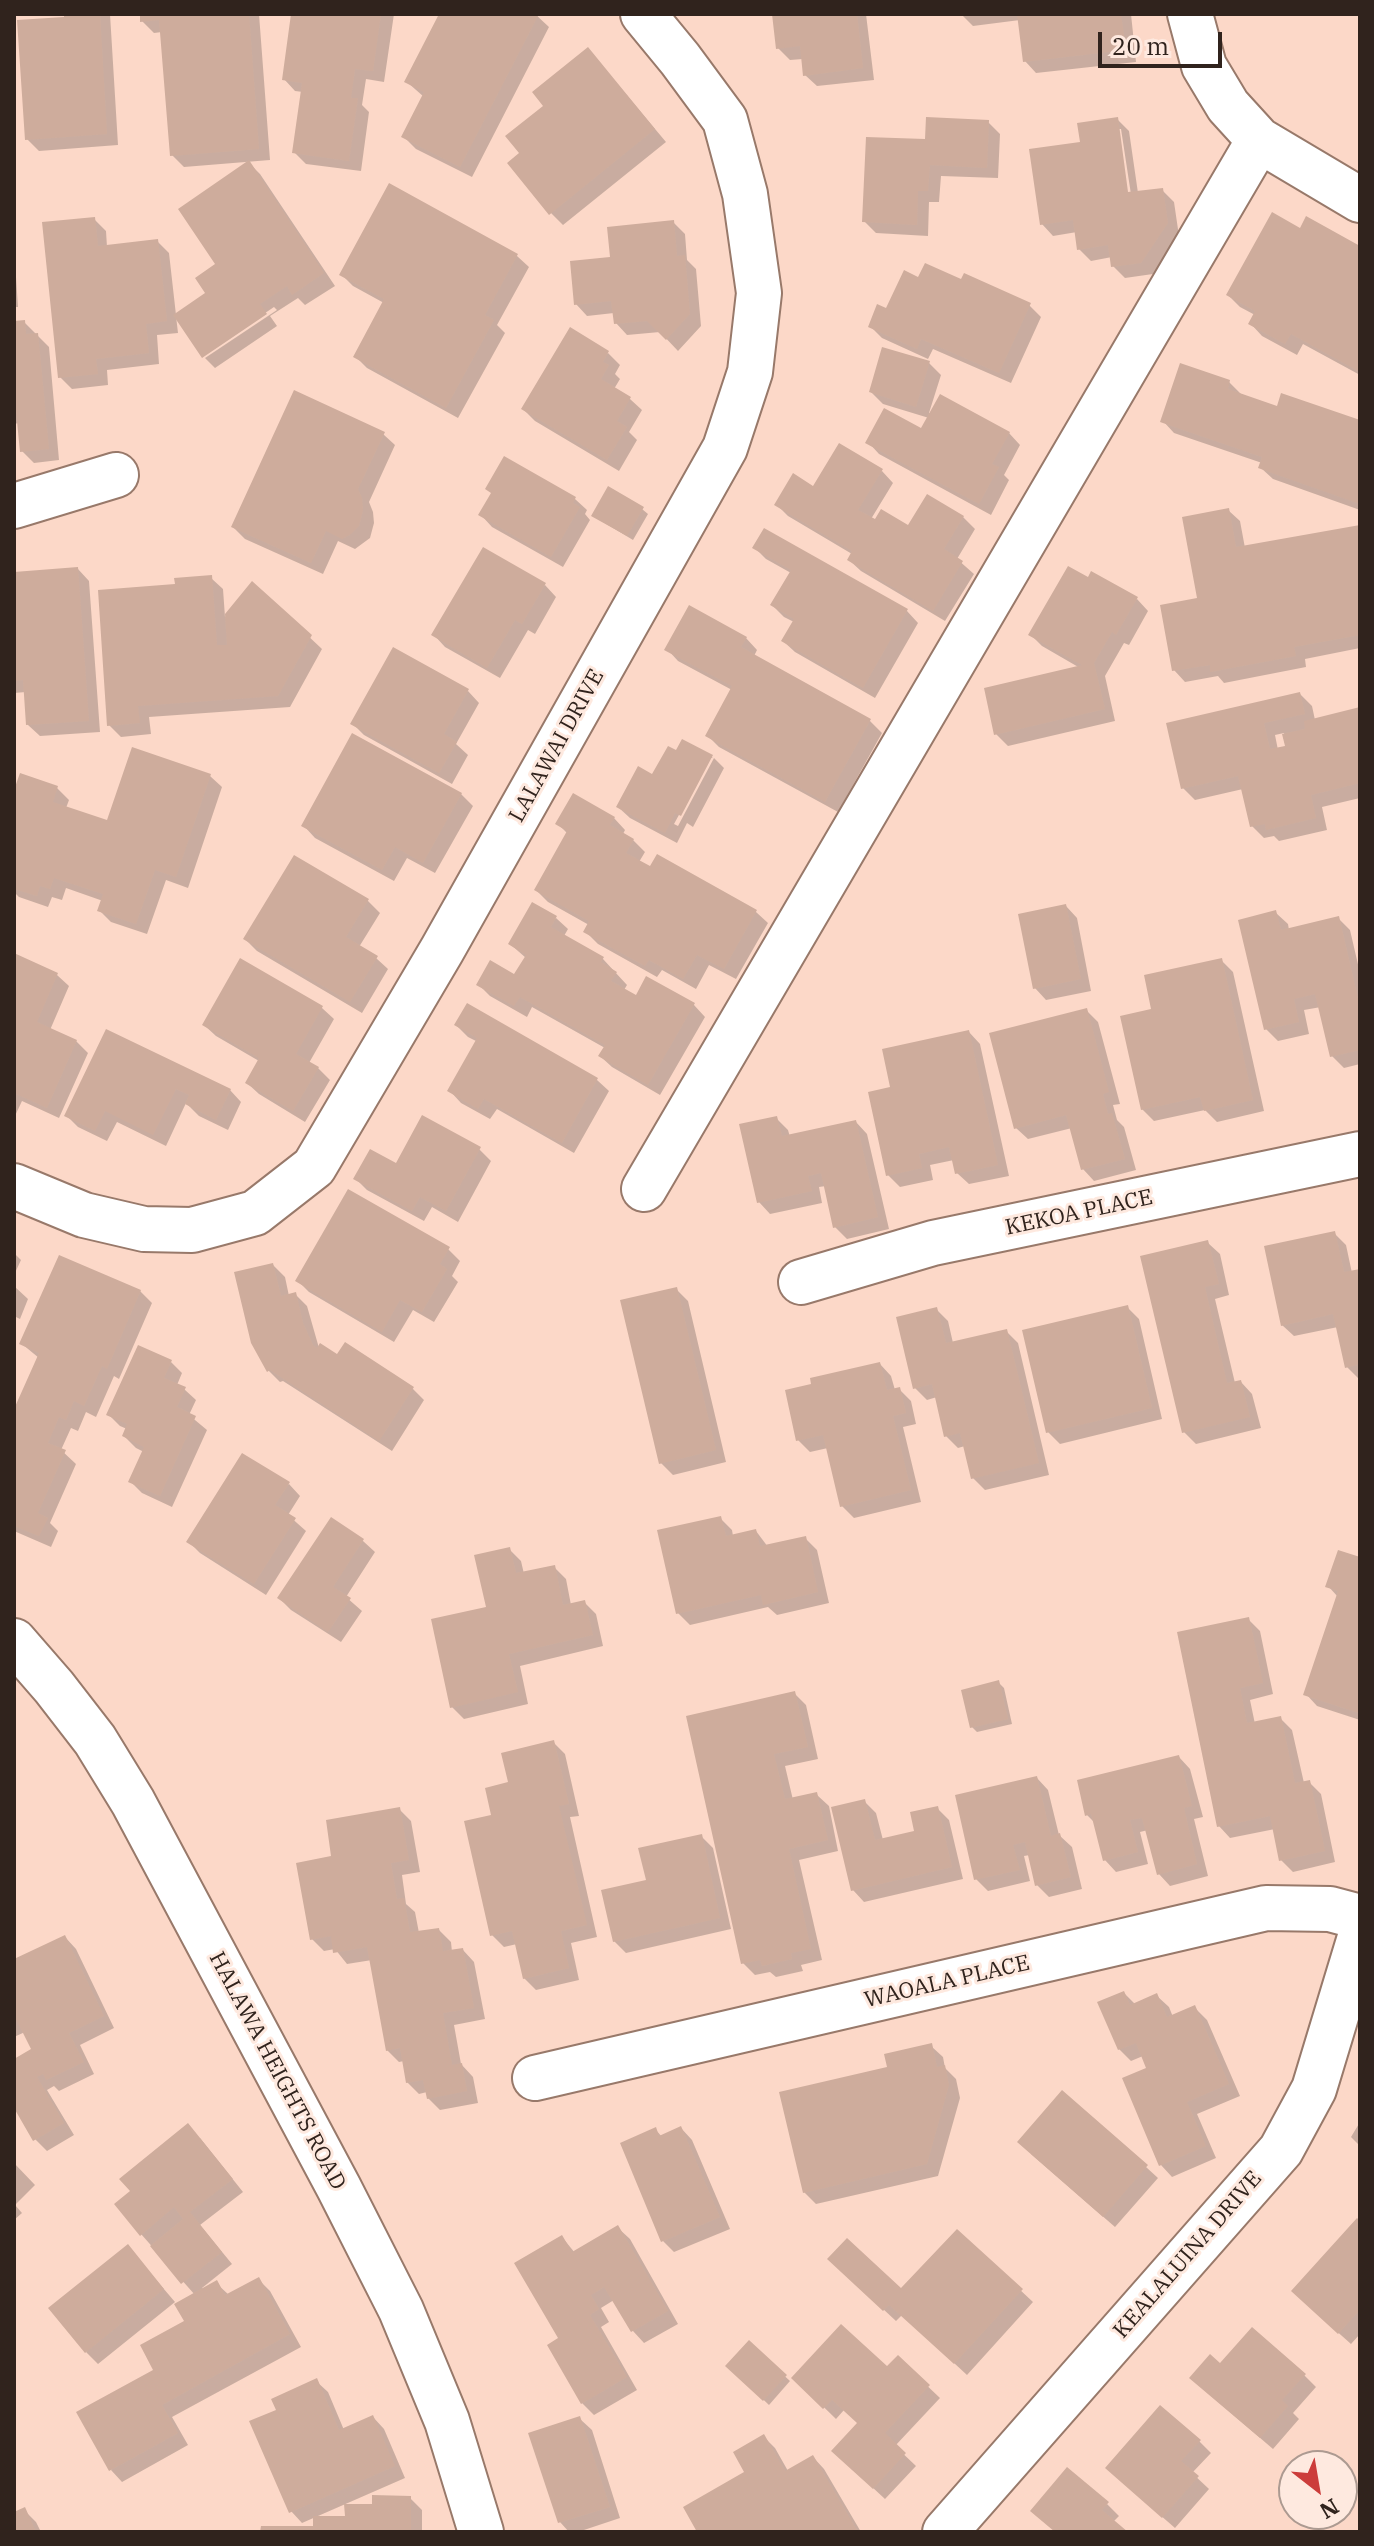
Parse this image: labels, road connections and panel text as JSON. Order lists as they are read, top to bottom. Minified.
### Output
{"streets":{"street":["LALAWAI DRIVE","KEKOA PLACE","WAOALA PLACE","HALAWA HEIGHTS ROAD","KEALALUINA DRIVE"]},"scale_bar":"20 m","north":"bottom right"}
